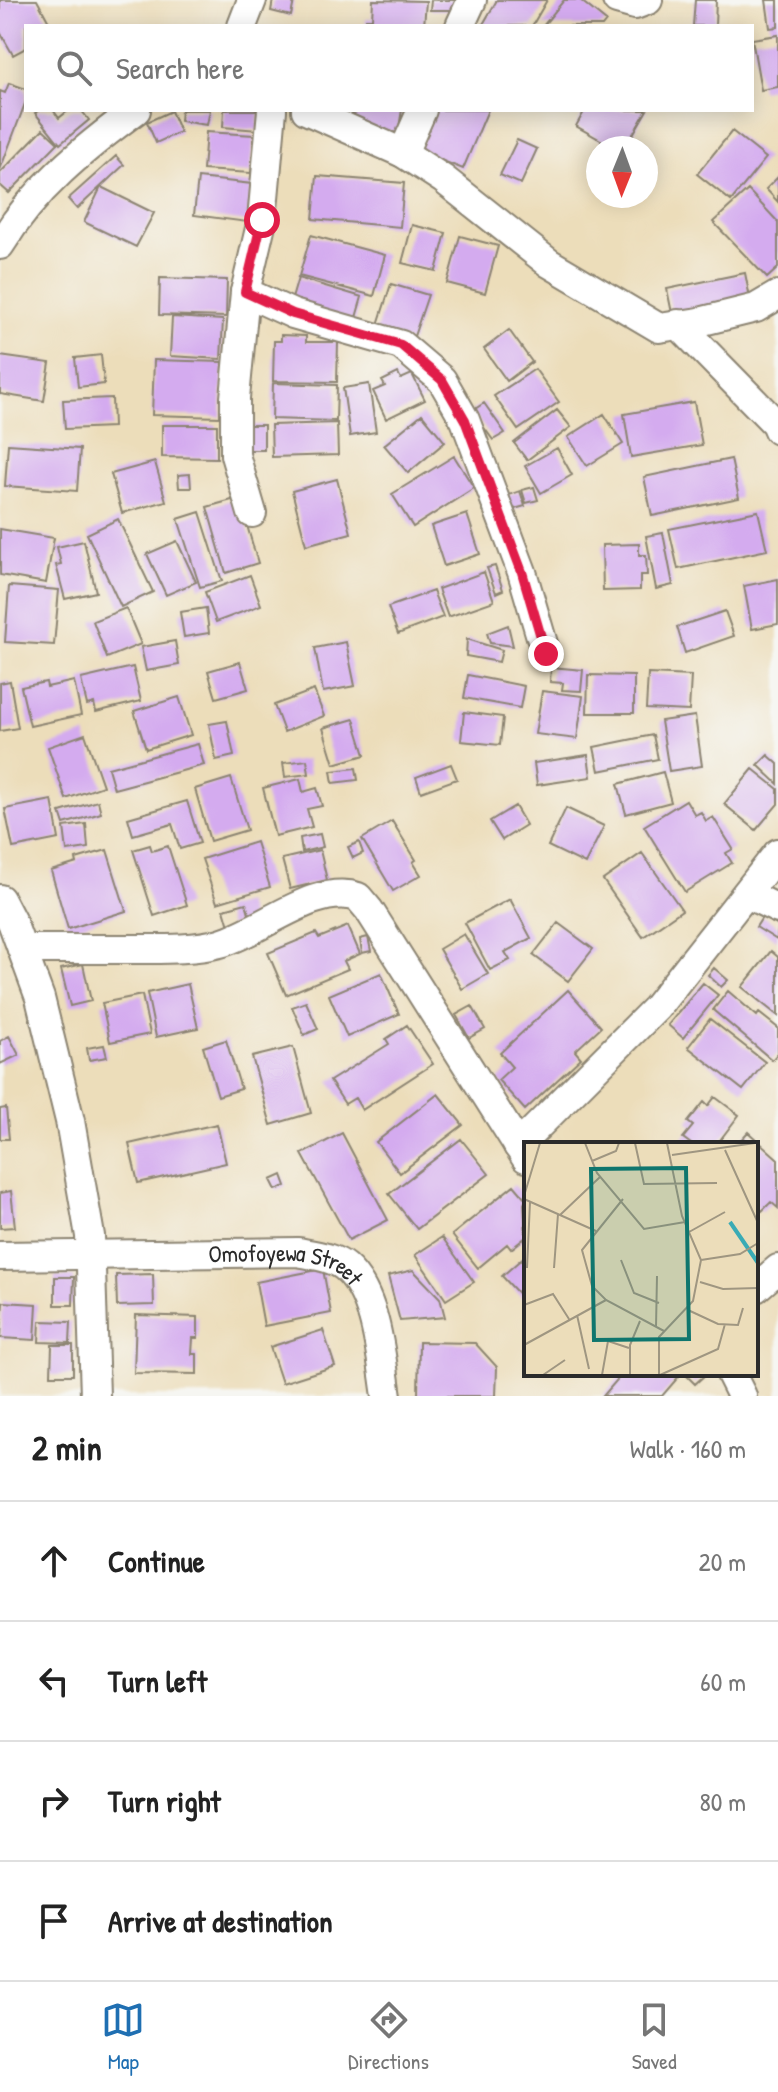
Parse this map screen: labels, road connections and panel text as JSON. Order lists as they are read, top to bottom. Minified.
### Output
{"streets":{"street":["Omofoyewa Street"]},"north":"bottom","page":{"search":"Search here","heading":["2 min","Walk · 160 m"],"list":[["Continue","20 m"],["Turn left","60 m"],["Turn right","80 m"],"Arrive at destination"],"nav":["Map","Directions","Saved"]}}
